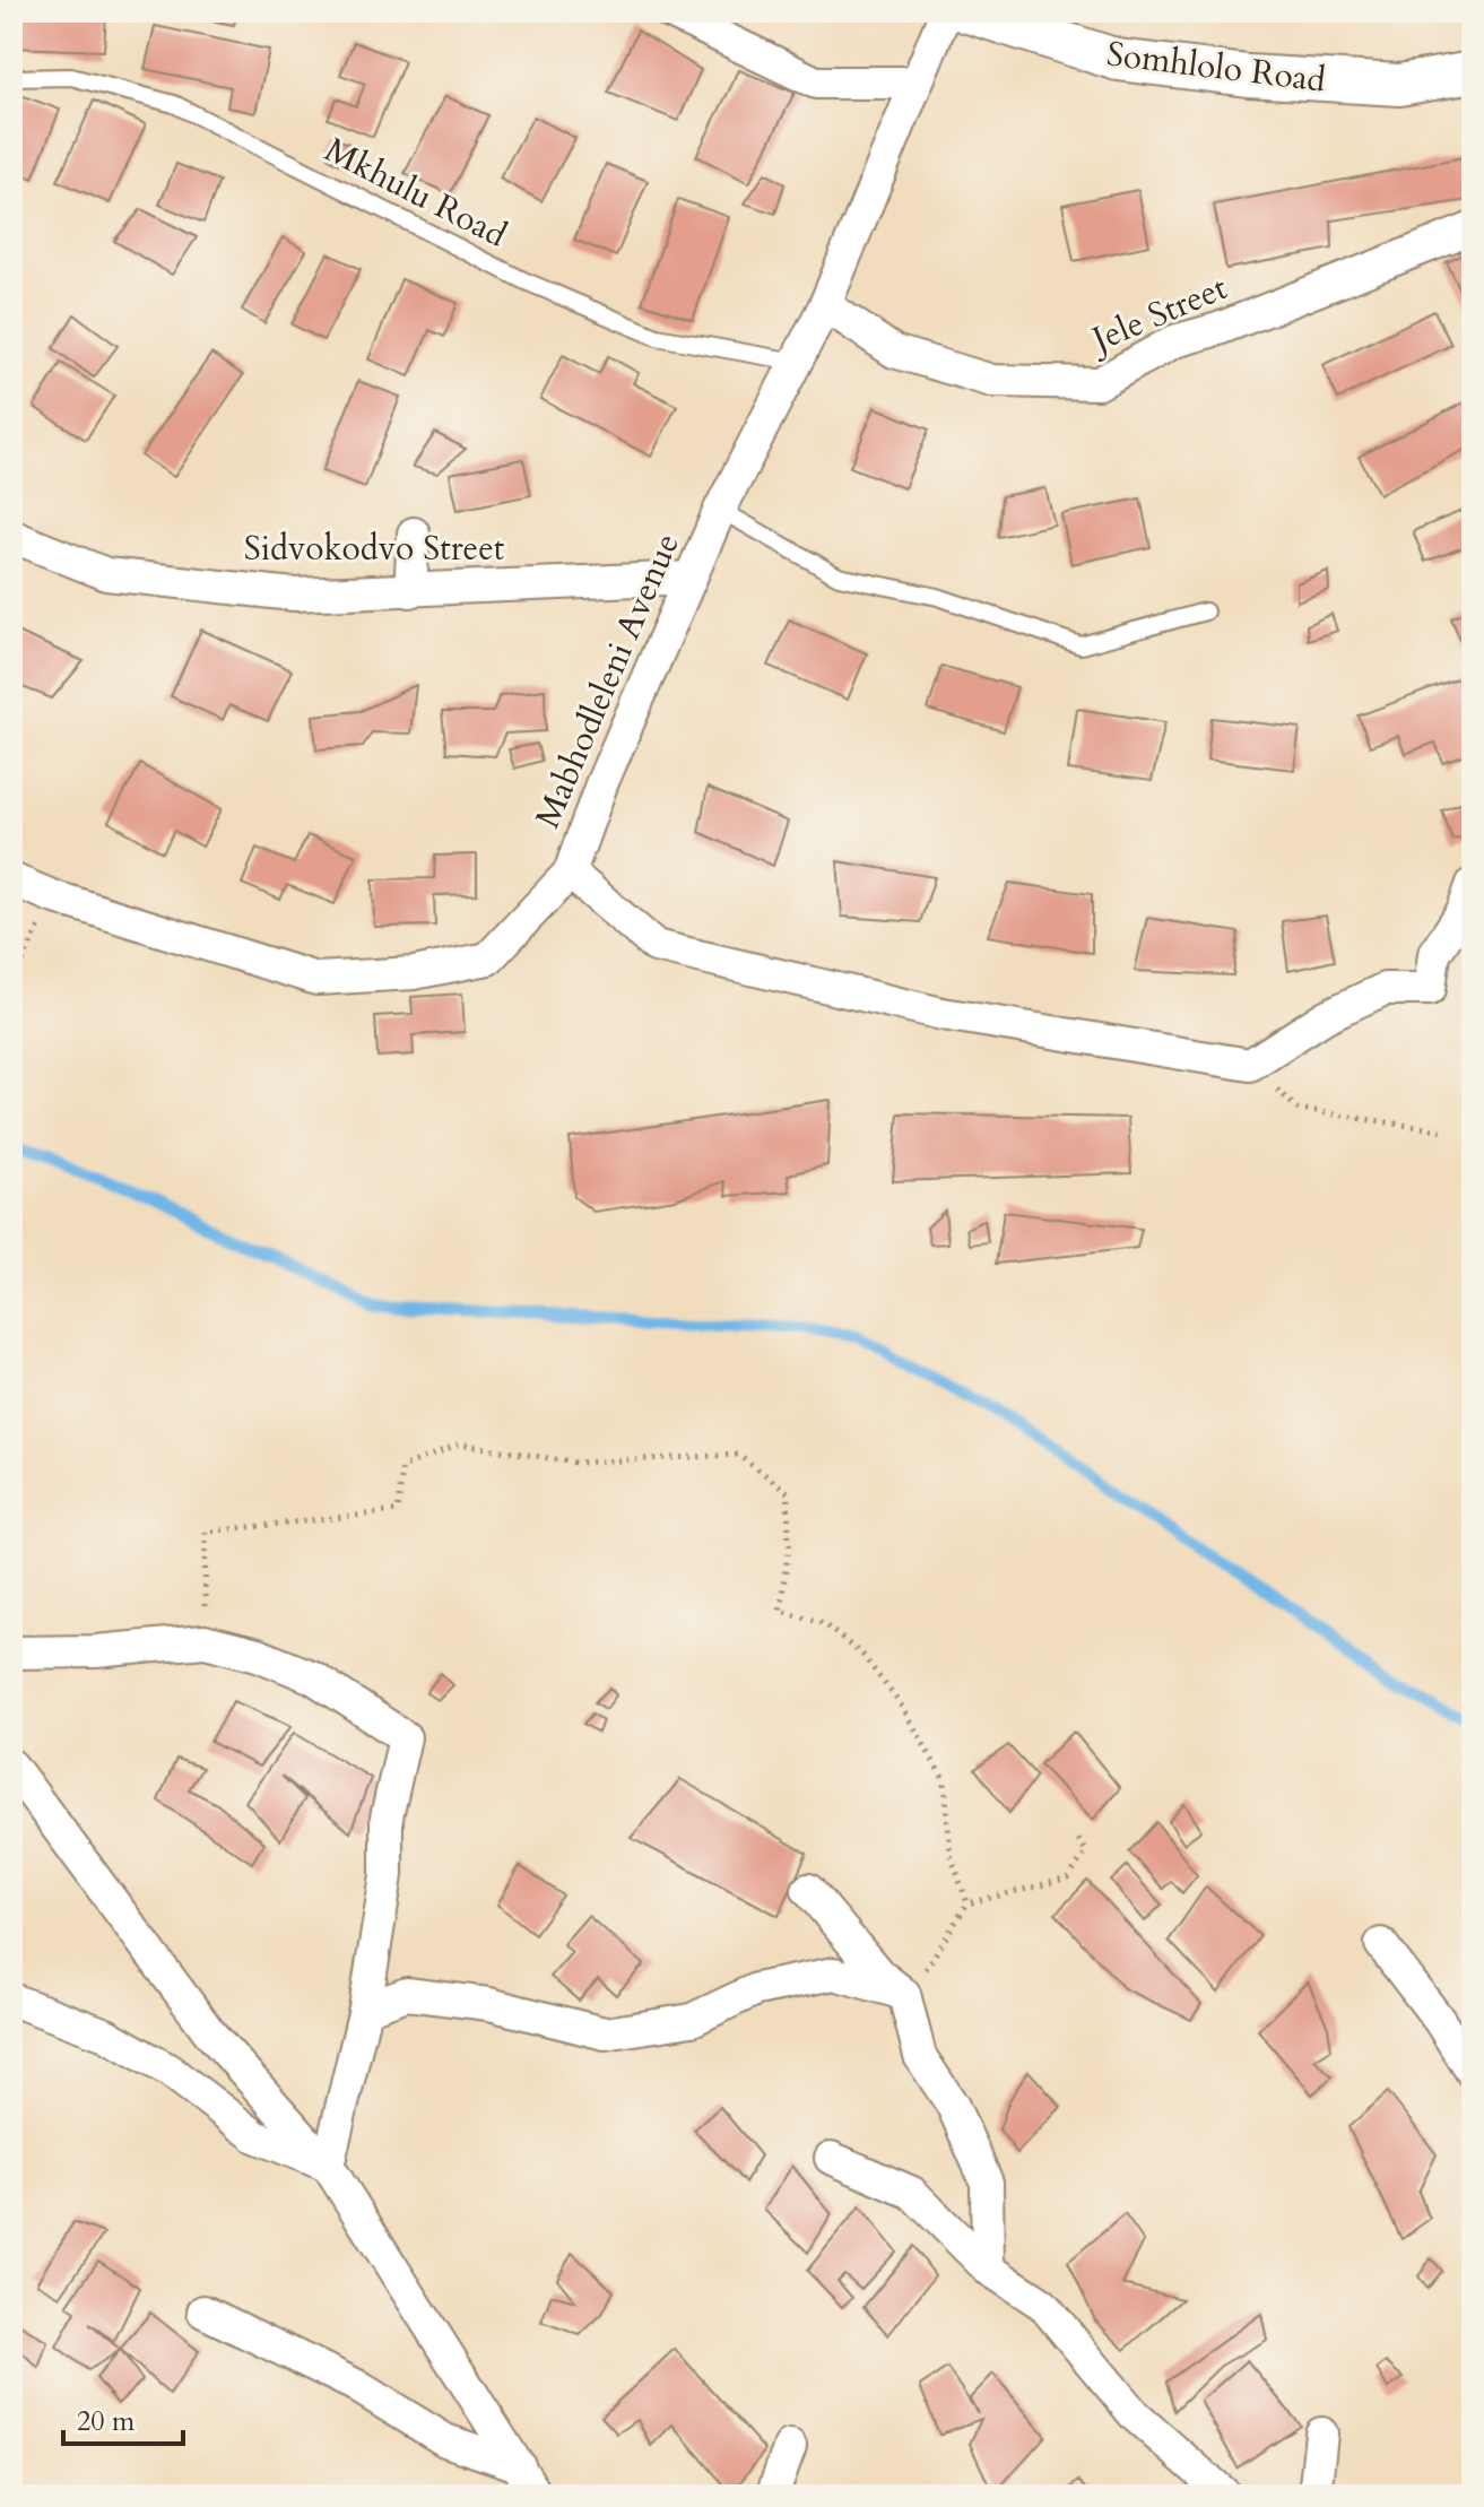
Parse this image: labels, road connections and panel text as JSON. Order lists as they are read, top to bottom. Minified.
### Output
{"streets":{"street":["Somhlolo Road","Jele Street","Sidvokodvo Street","Mabhodleleni Avenue"],"lane":["Mkhulu Road"]},"crossings":[["Mkhulu Road","Mabhodleleni Avenue"],["Jele Street","Mabhodleleni Avenue"],["Sidvokodvo Street","Mabhodleleni Avenue"]],"scale_bar":"20 m"}
